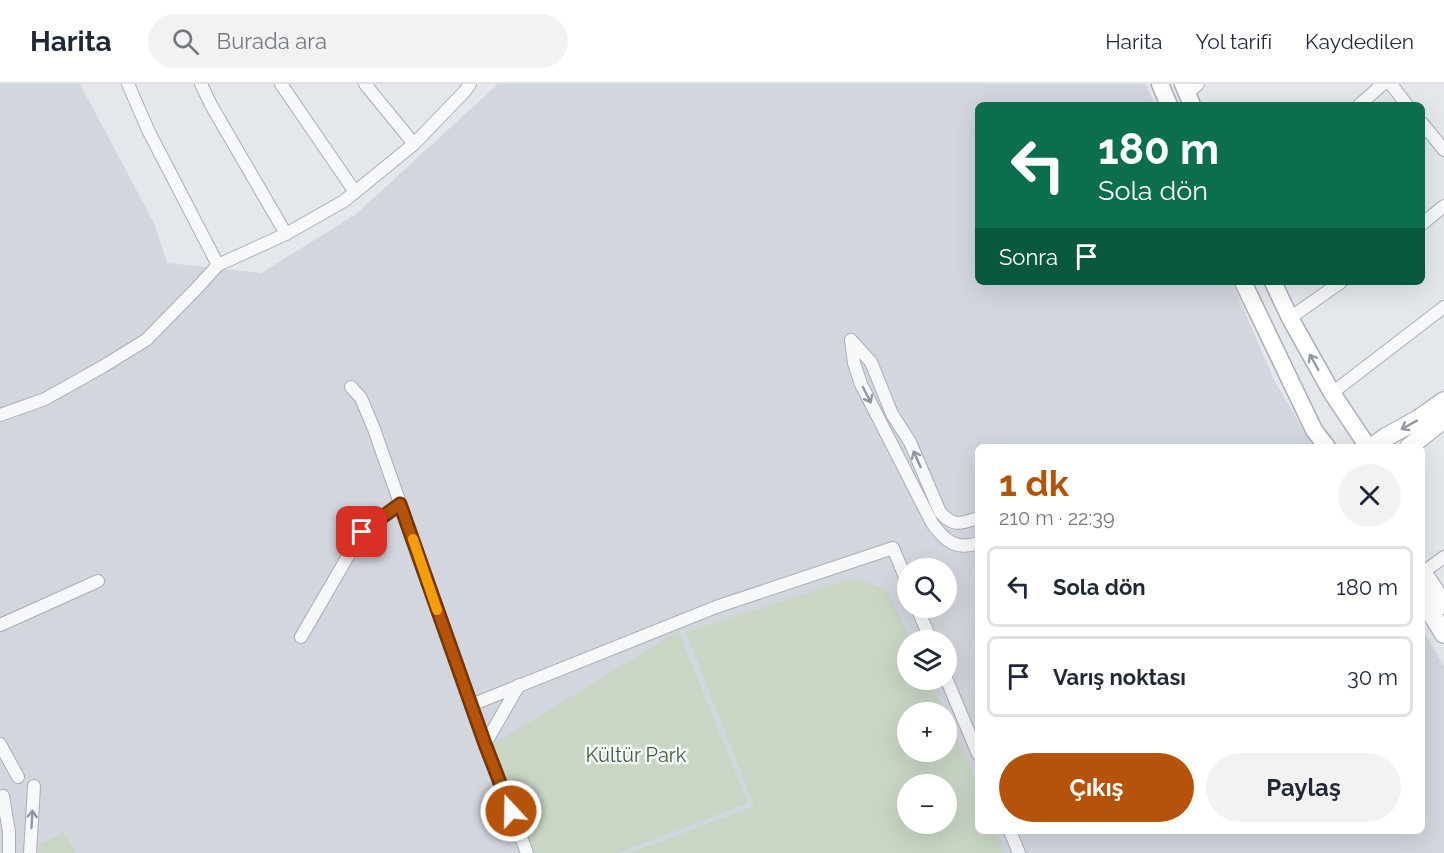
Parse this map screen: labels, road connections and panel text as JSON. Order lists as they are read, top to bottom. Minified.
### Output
{"parks":["Kültür Park"],"page":{"header":"Harita","search":"Burada ara","nav":["Harita","Yol tarifi","Kaydedilen"],"turn":["180 m","Sola dön"],"then":"Sonra","heading":["1 dk","210 m · 22:39"],"list":[{"name":"Sola dön","value":"180 m"},{"name":"Varış noktası","value":"30 m"}],"map_buttons":["+","−"],"buttons":["Çıkış","Paylaş"]}}
